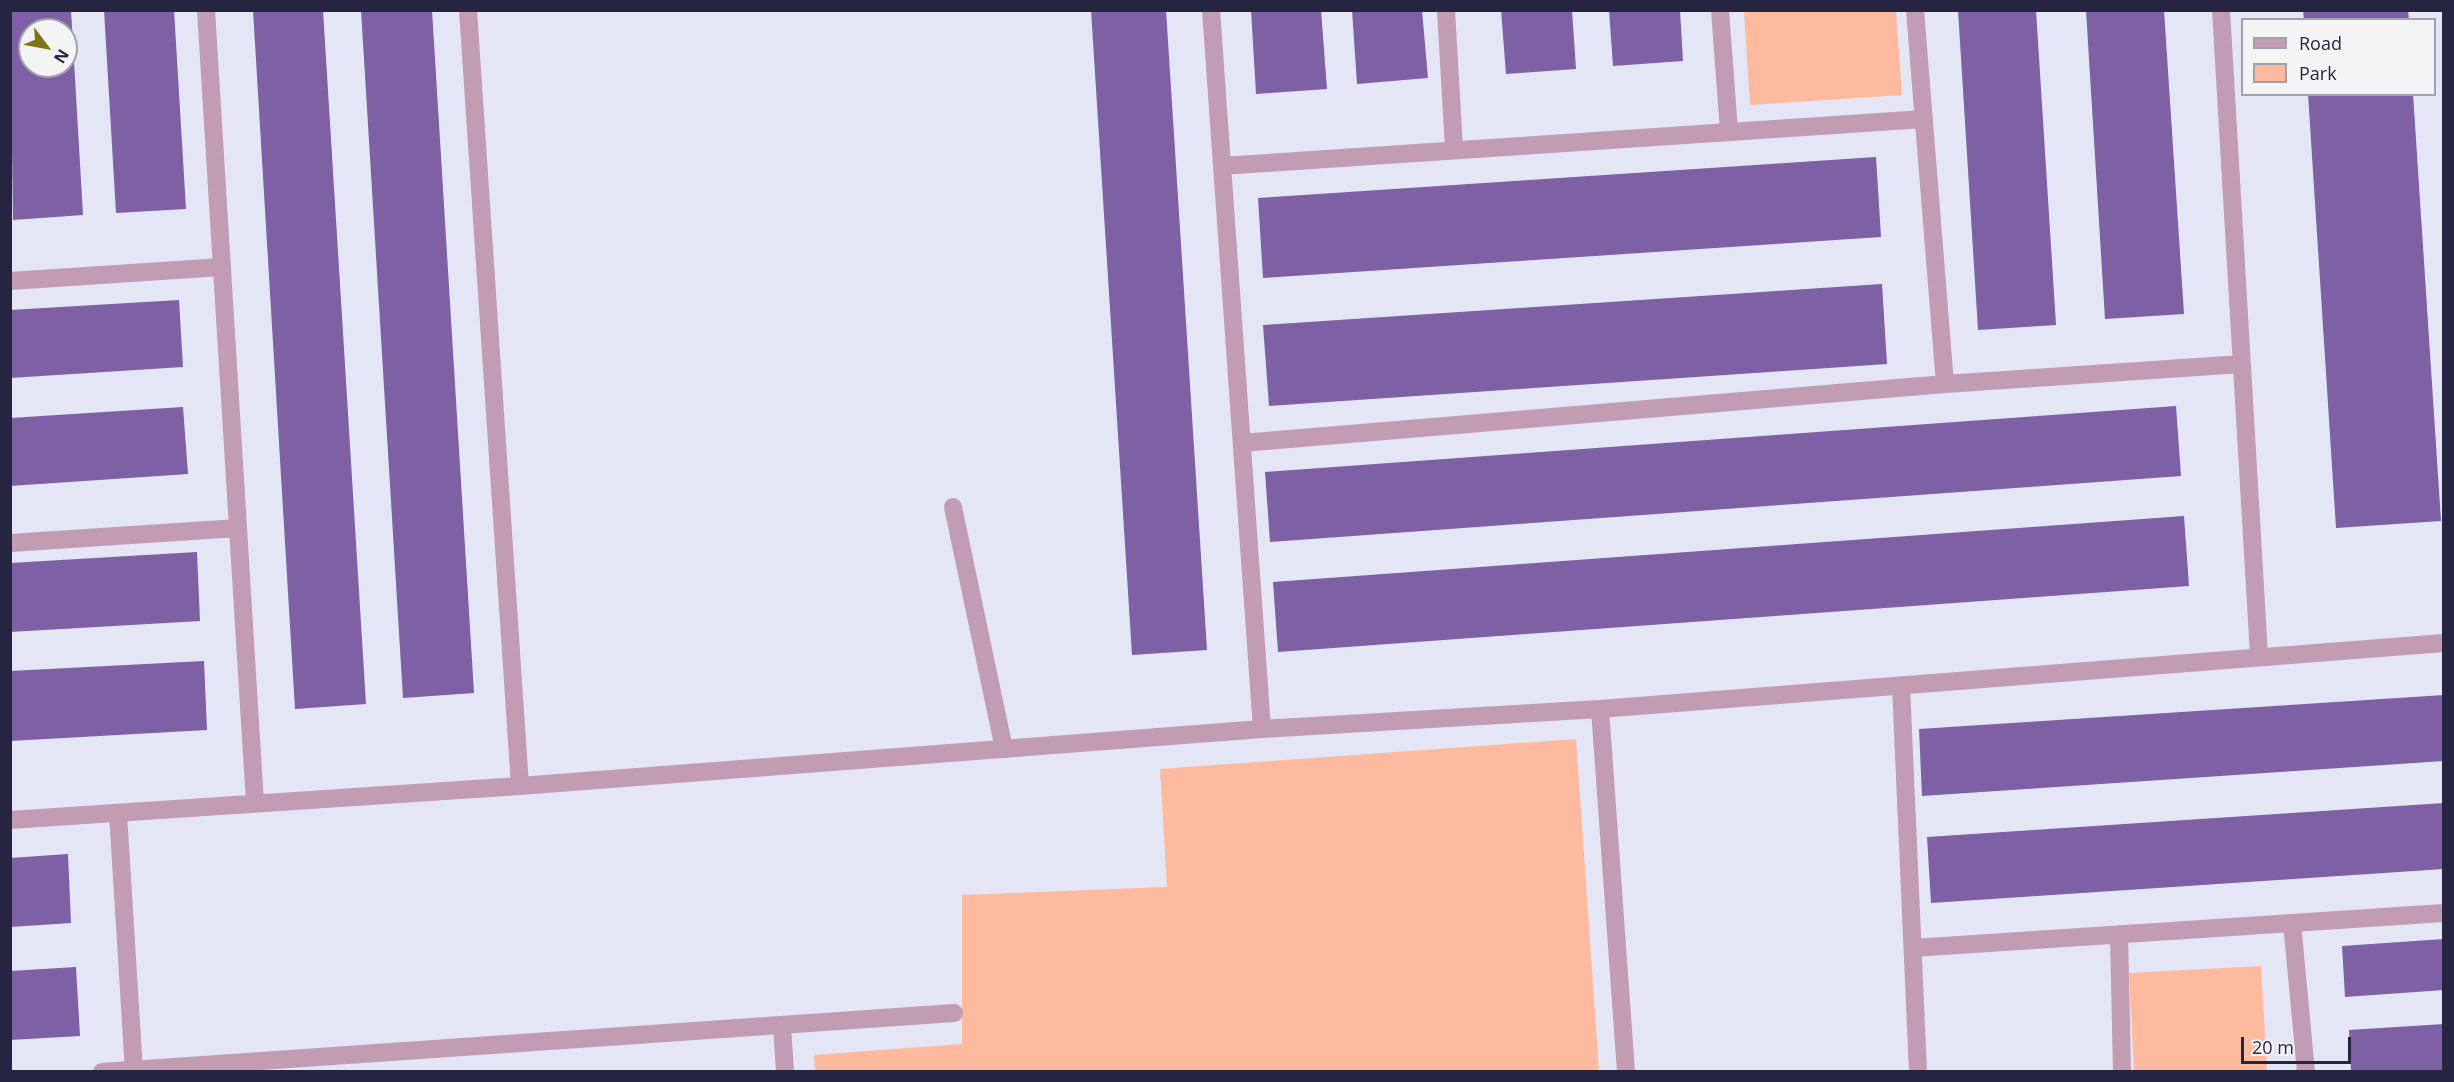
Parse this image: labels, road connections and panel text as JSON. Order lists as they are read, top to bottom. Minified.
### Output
{"legend":["Road","Park"],"scale_bar":"20 m","north":"bottom right"}
